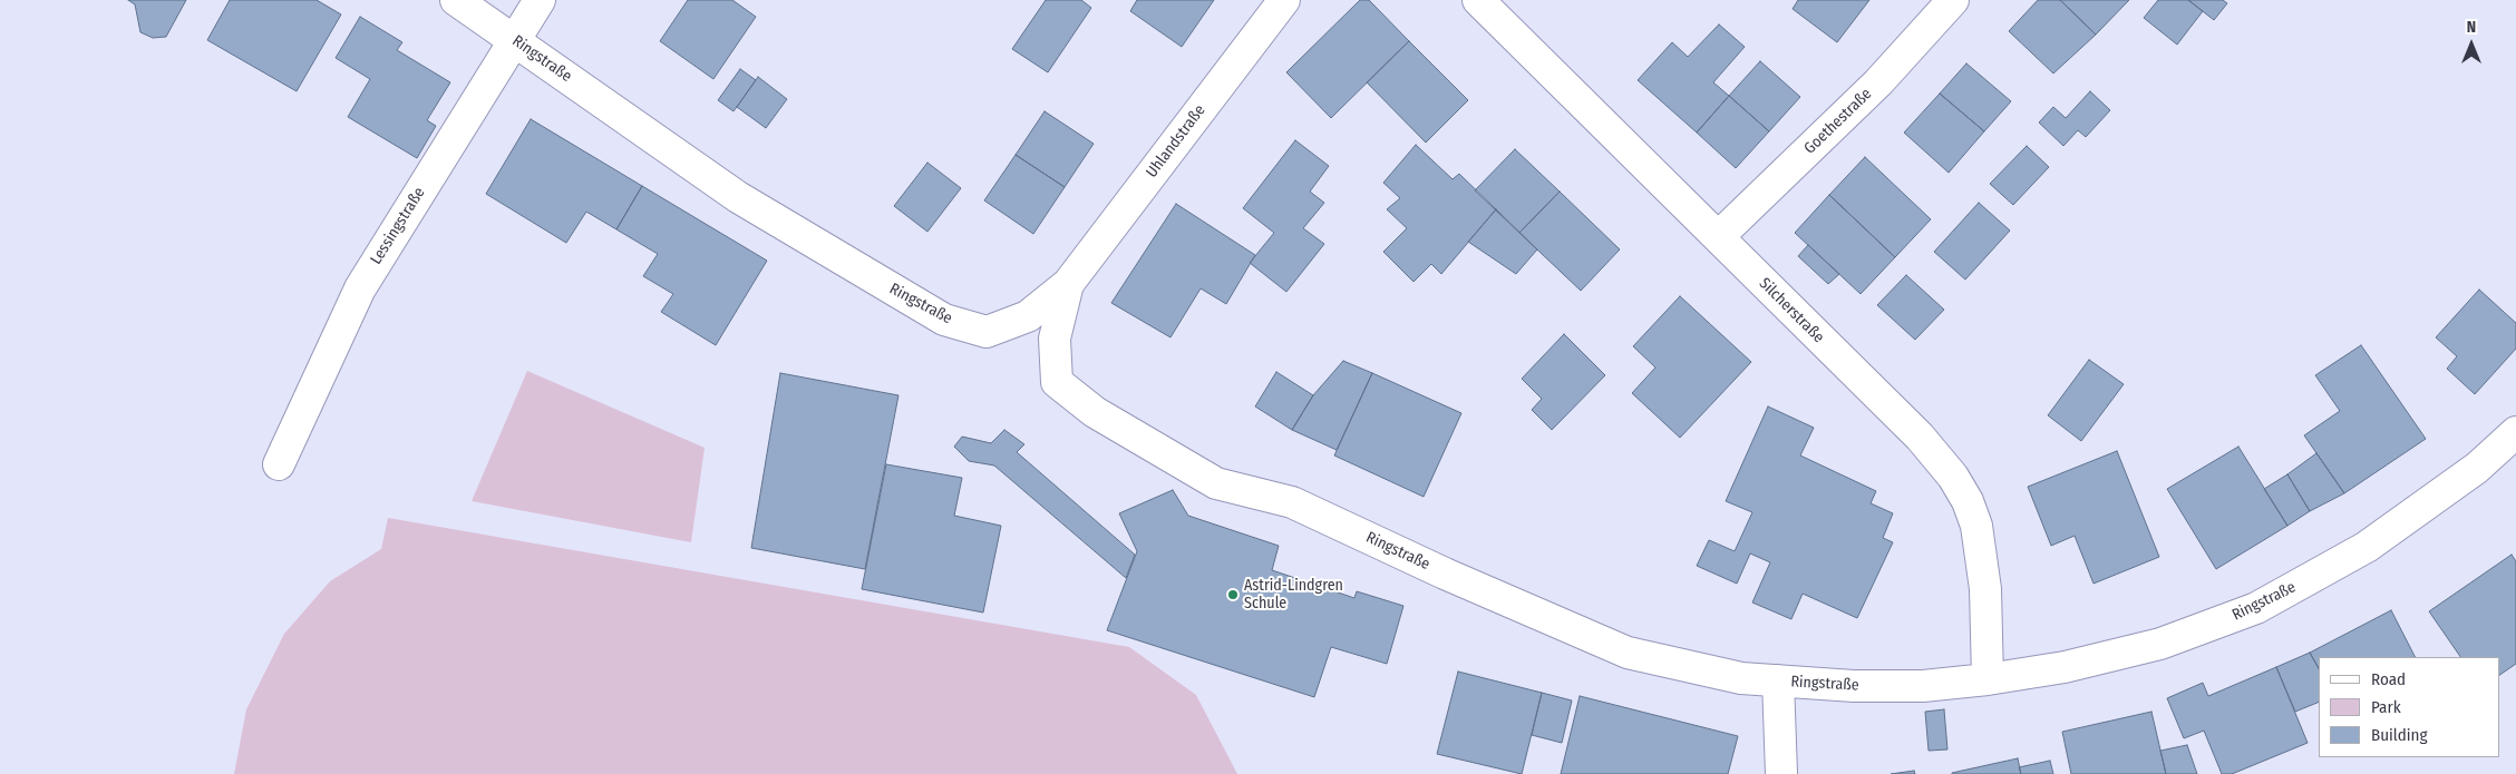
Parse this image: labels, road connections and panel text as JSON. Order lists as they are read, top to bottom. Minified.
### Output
{"streets":{"street":["Ringstraße","Goethestraße","Uhlandstraße","Lessingstraße","Silcherstraße"]},"crossings":[["Ringstraße","Uhlandstraße"],["Ringstraße","Lessingstraße"],["Ringstraße","Silcherstraße"],["Goethestraße","Silcherstraße"]],"places":["Astrid-Lindgren Schule"],"legend":["Road","Park","Building"],"north":"top"}
